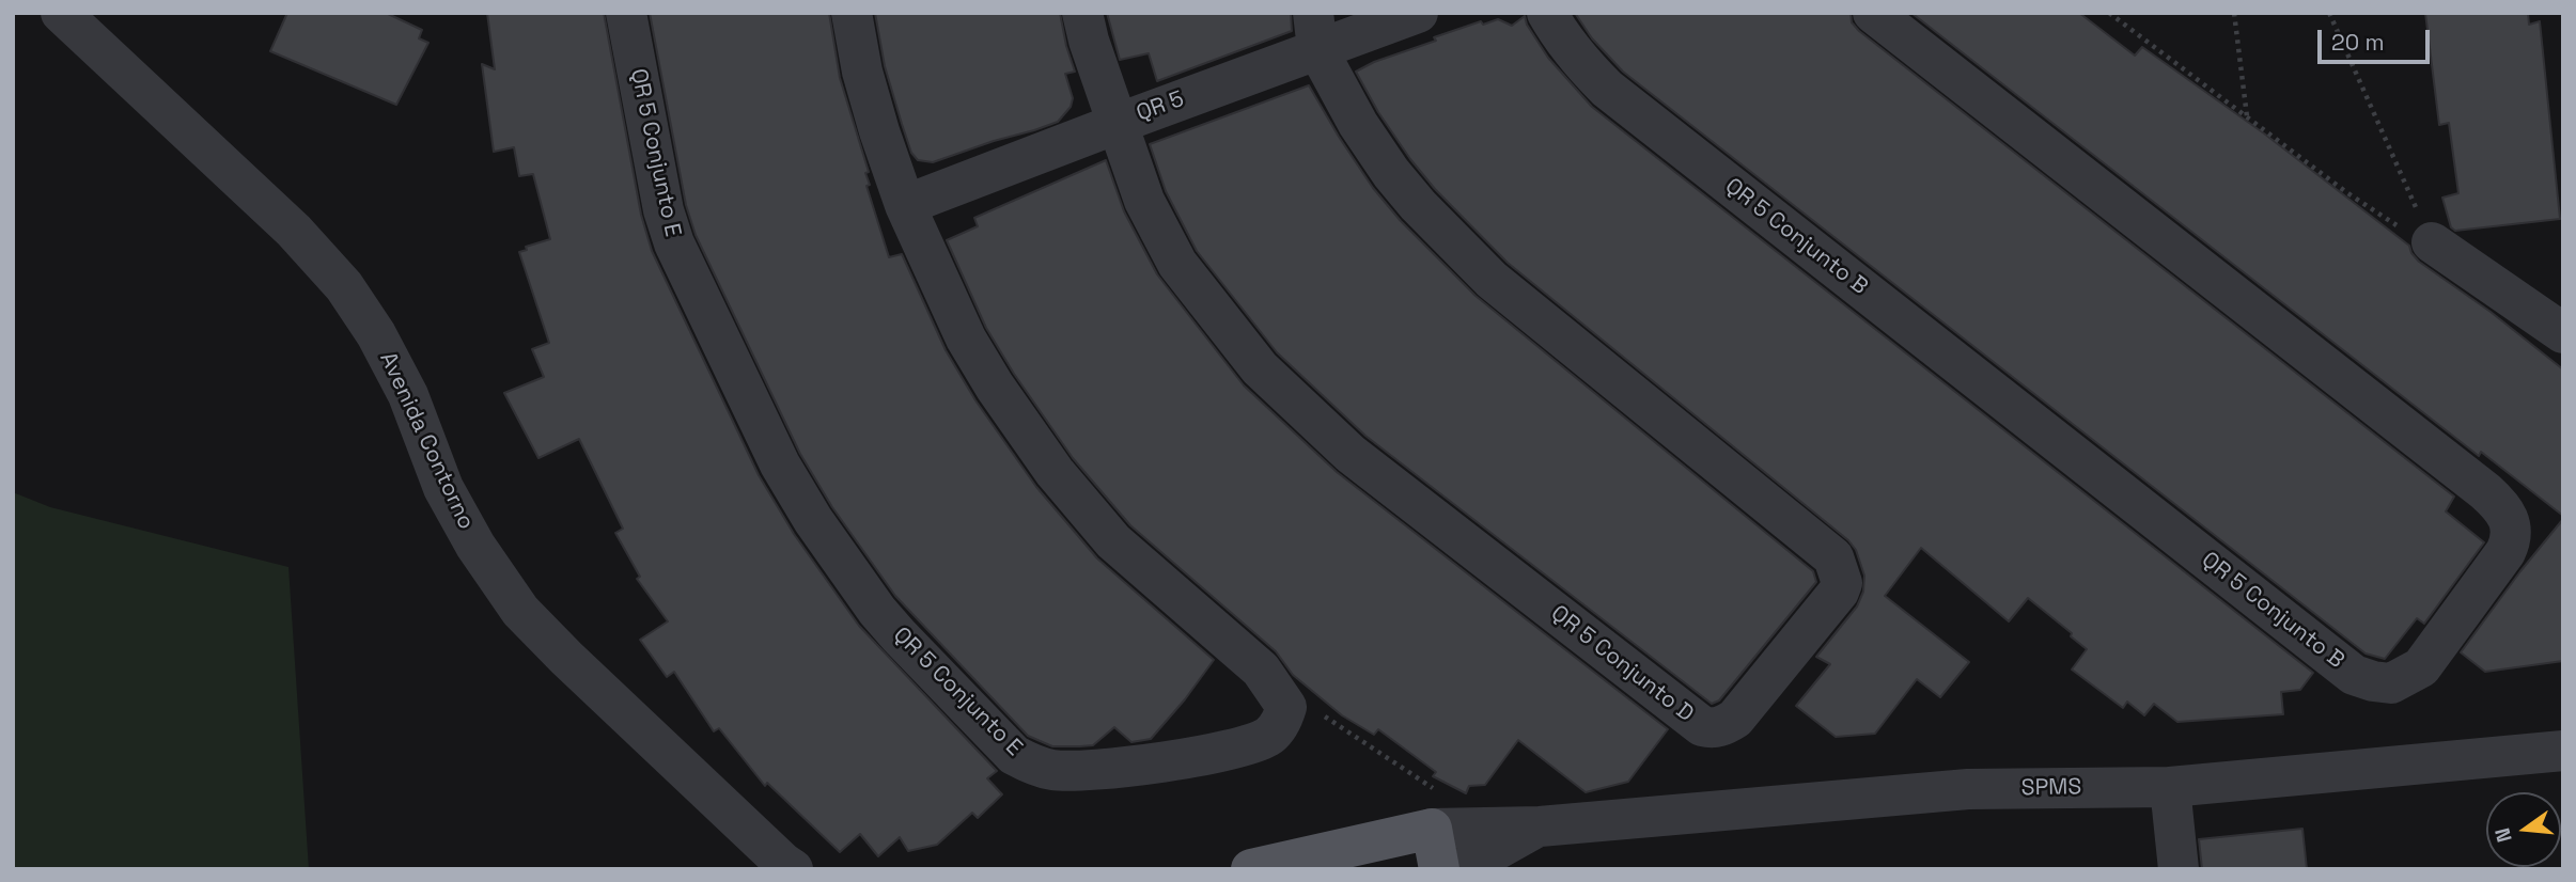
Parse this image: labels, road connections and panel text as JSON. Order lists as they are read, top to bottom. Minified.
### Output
{"streets":{"street":["QR 5","QR 5 Conjunto E","QR 5 Conjunto B","Avenida Contorno","QR 5 Conjunto D","SPMS"]},"crossings":[["QR 5","QR 5 Conjunto D"]],"scale_bar":"20 m","north":"left"}
